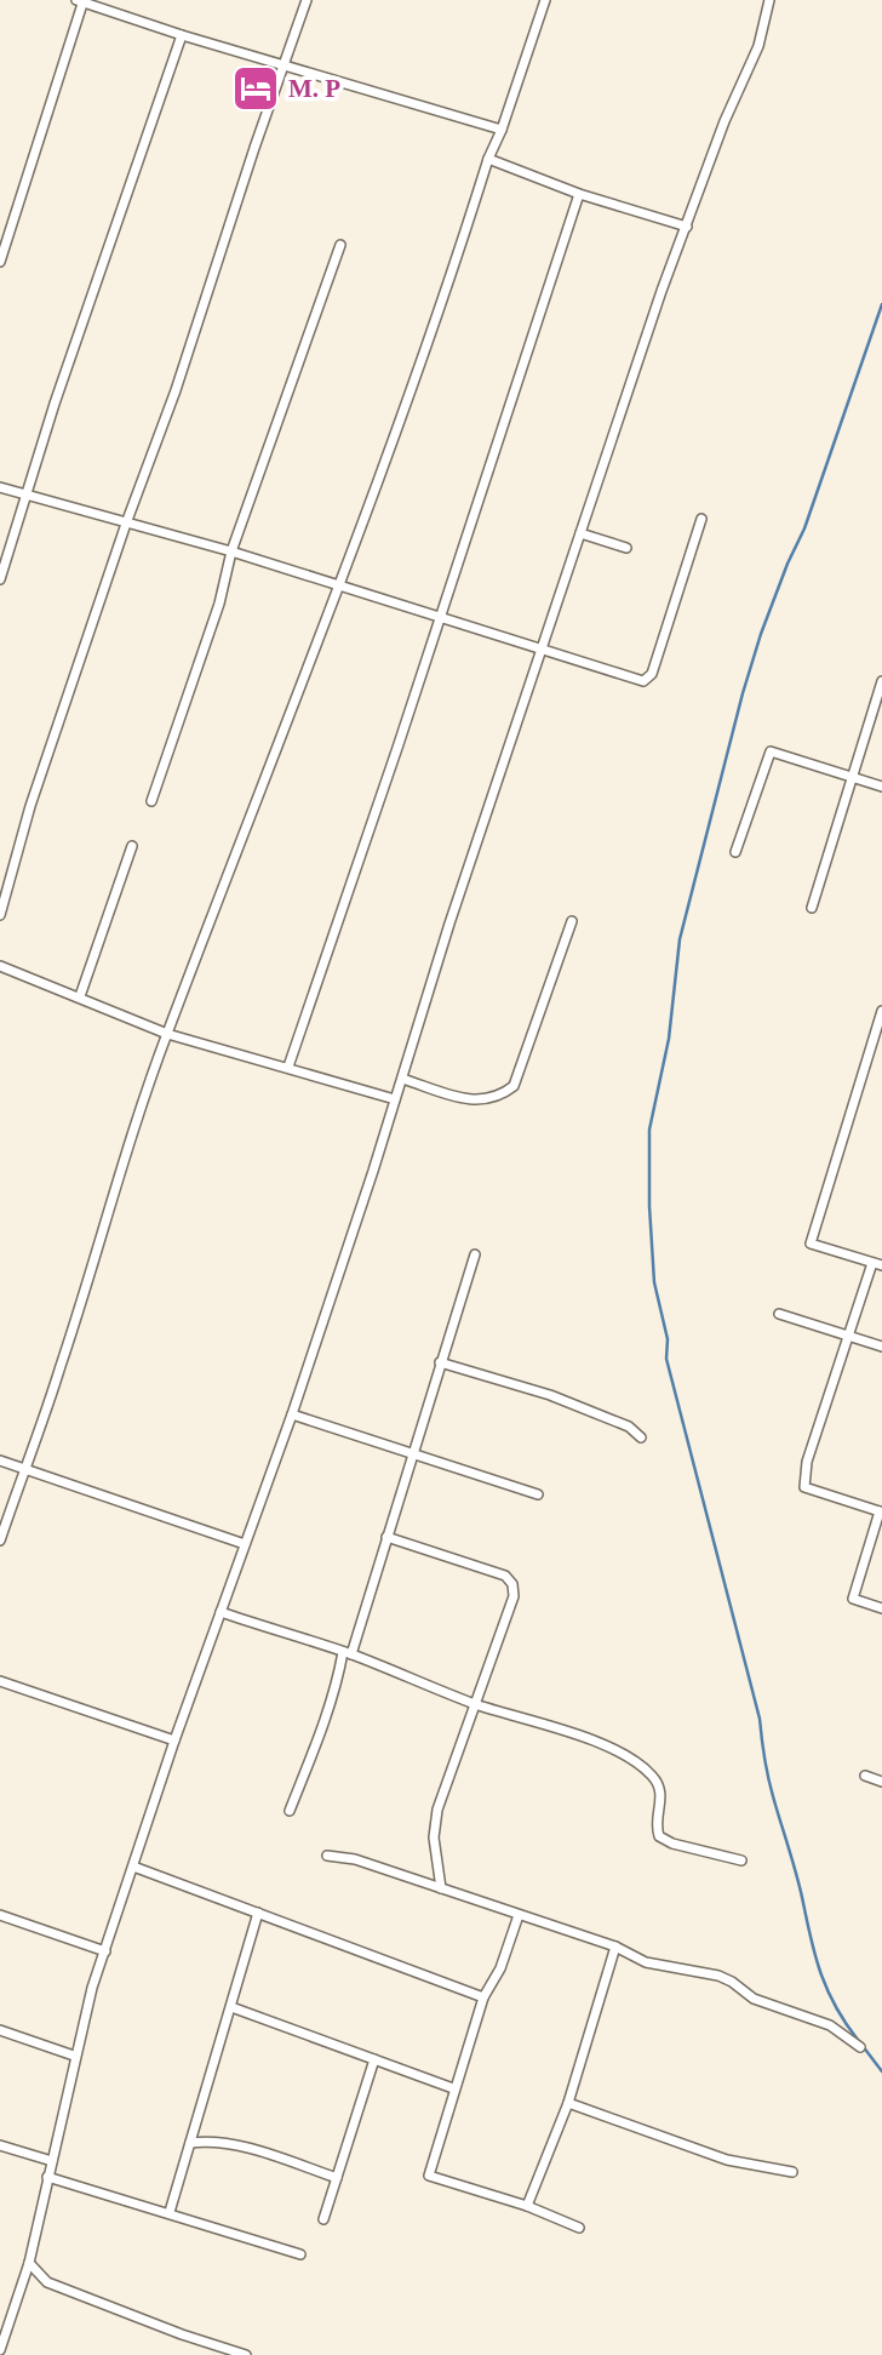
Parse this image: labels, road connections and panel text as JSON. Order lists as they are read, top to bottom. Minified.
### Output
{"places":{"hotel":["M. P"]}}
